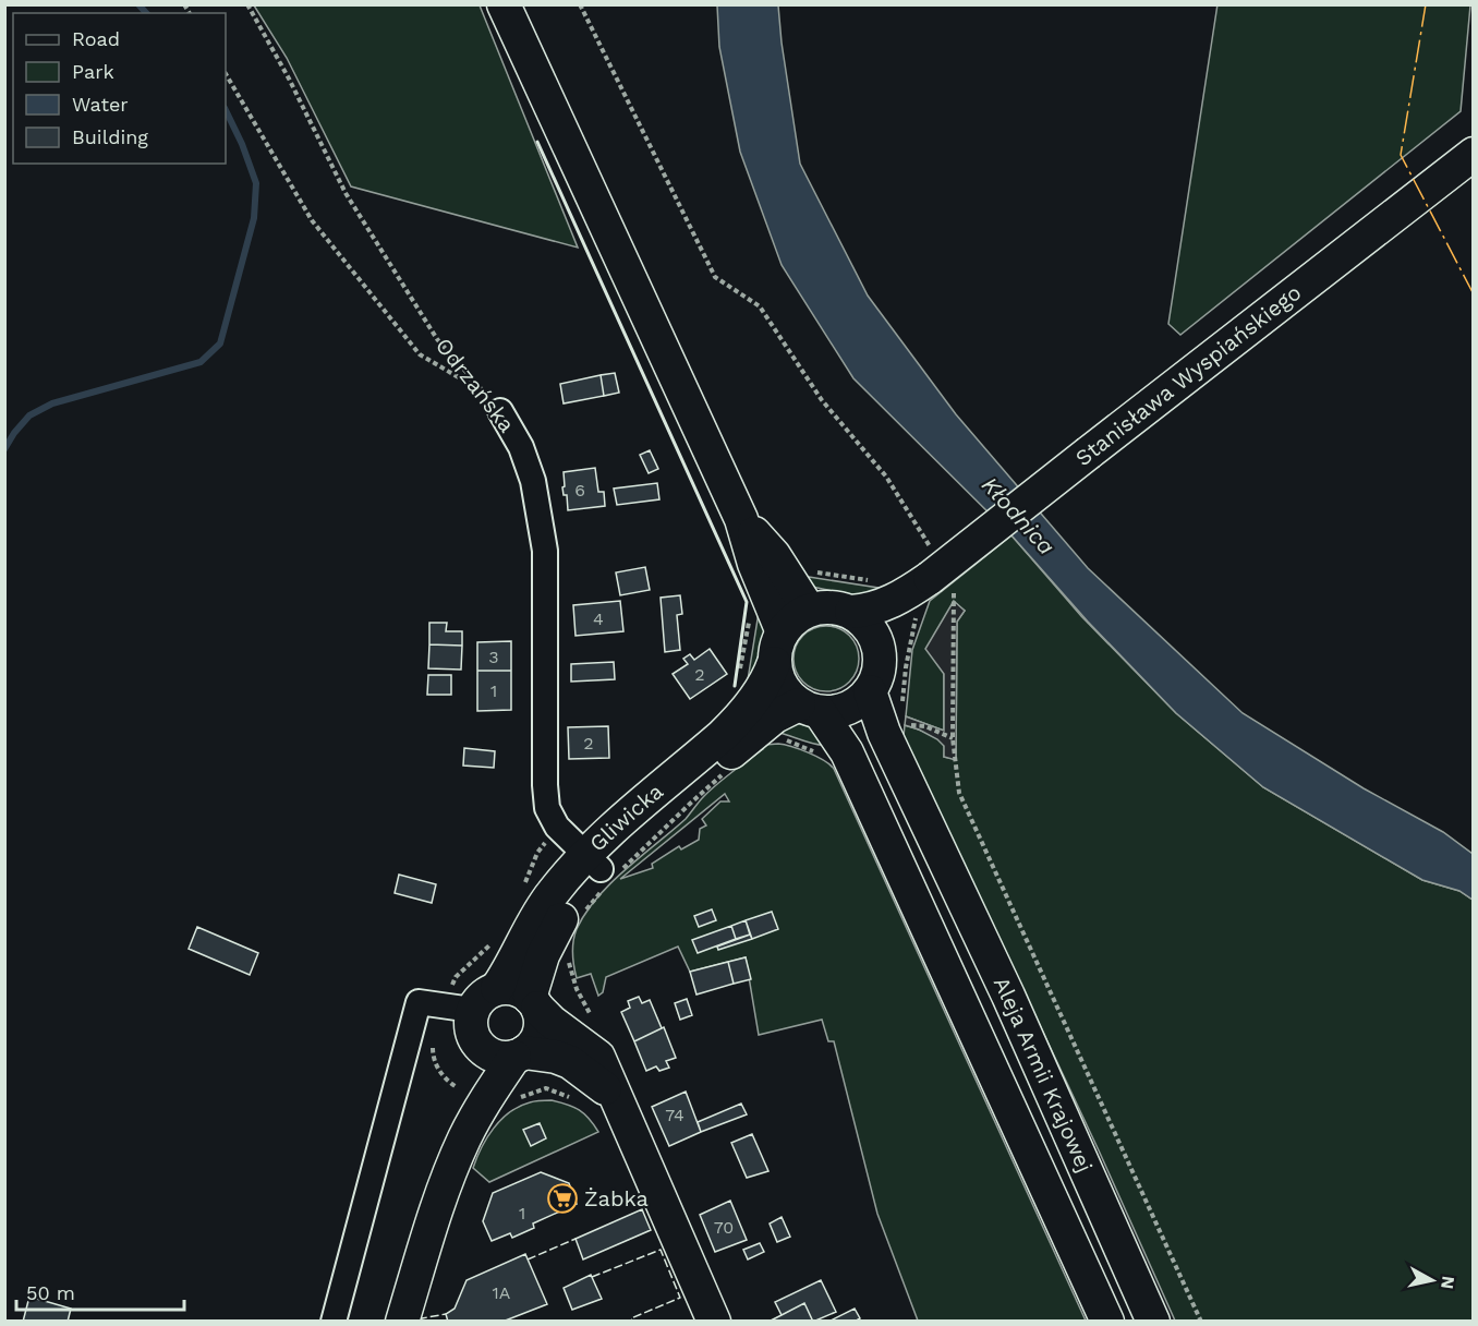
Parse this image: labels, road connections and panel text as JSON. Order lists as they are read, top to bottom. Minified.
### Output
{"streets":{"main road":["Stanisława Wyspiańskiego","Gliwicka","Aleja Armii Krajowej"],"street":["Odrzańska"]},"crossings":[["Stanisława Wyspiańskiego","Gliwicka"],["Stanisława Wyspiańskiego","Aleja Armii Krajowej"],["Odrzańska","Gliwicka"],["Gliwicka","Aleja Armii Krajowej"]],"water":["Kłodnica"],"places":{"supermarket":["Żabka"]},"house_numbers":["6","4","3","2","1","2","74","1","70","1A"],"legend":["Road","Park","Water","Building"],"scale_bar":"50 m","north":"right"}
